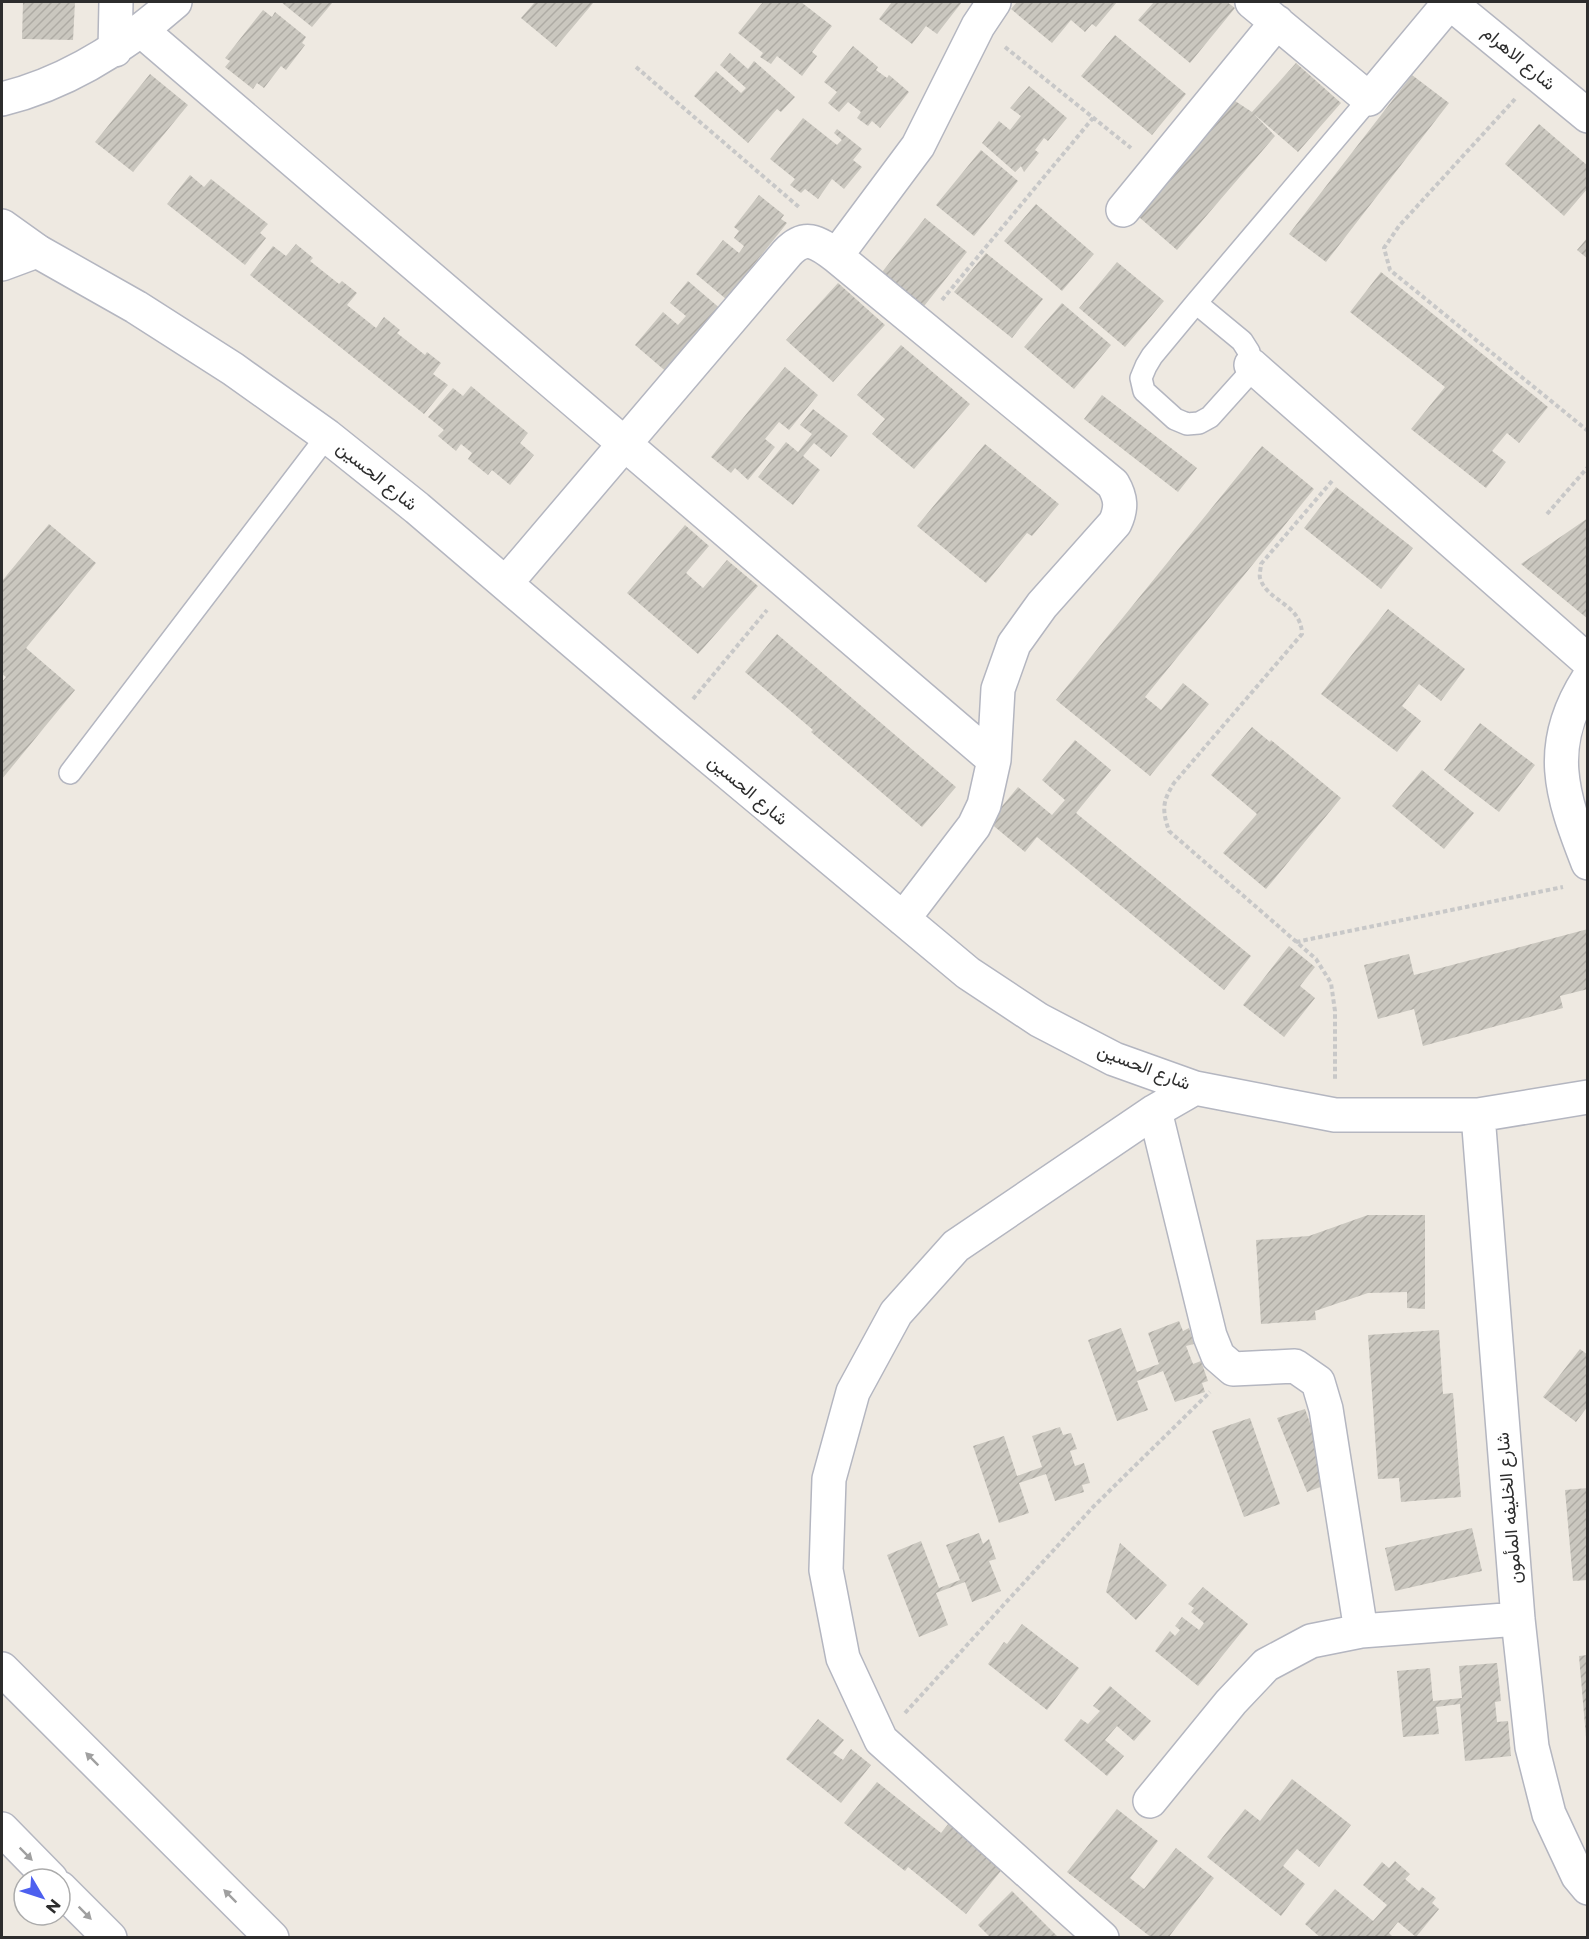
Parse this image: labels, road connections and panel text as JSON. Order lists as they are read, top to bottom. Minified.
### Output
{"streets":{"street":["شارع الاهرام","شارع الحسين","شارع الخليفه المأمون"]},"crossings":[["شارع الحسين","شارع الخليفه المأمون"]],"north":"bottom right"}
